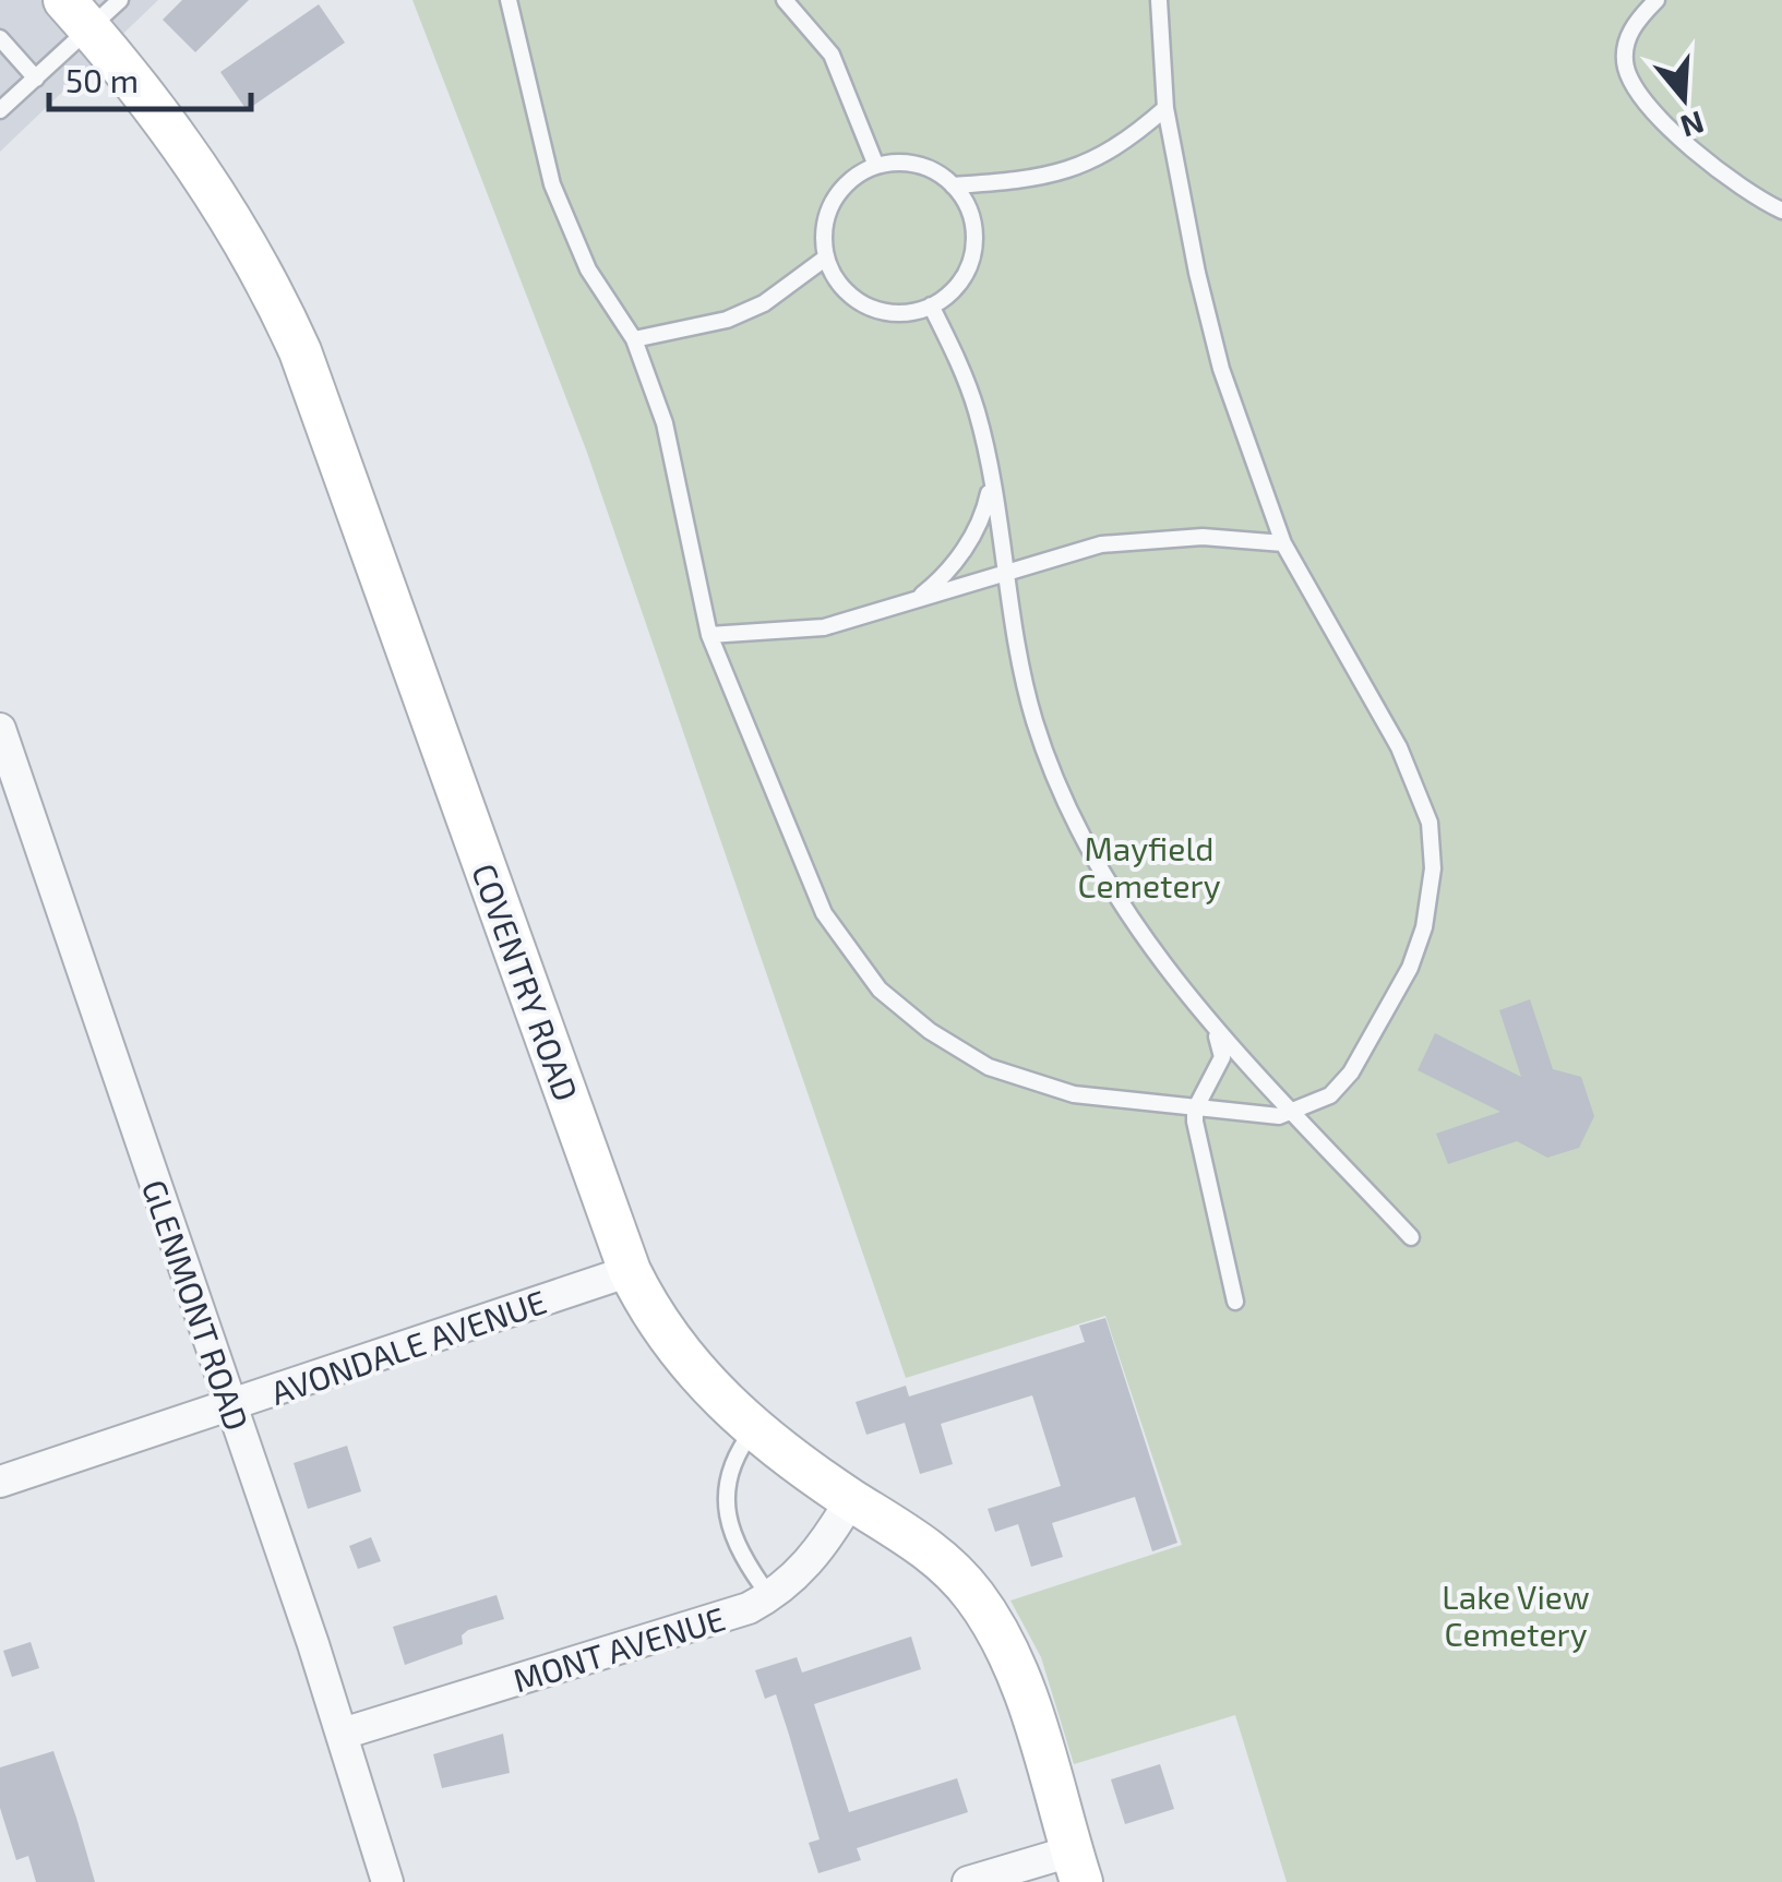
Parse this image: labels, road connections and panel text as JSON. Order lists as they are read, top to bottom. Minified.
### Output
{"streets":{"street":["COVENTRY ROAD","GLENMONT ROAD","AVONDALE AVENUE","MONT AVENUE"]},"crossings":[["COVENTRY ROAD","AVONDALE AVENUE"],["COVENTRY ROAD","MONT AVENUE"],["GLENMONT ROAD","AVONDALE AVENUE"],["GLENMONT ROAD","MONT AVENUE"]],"parks":["Mayfield Cemetery","Lake View Cemetery"],"scale_bar":"50 m","north":"bottom"}
